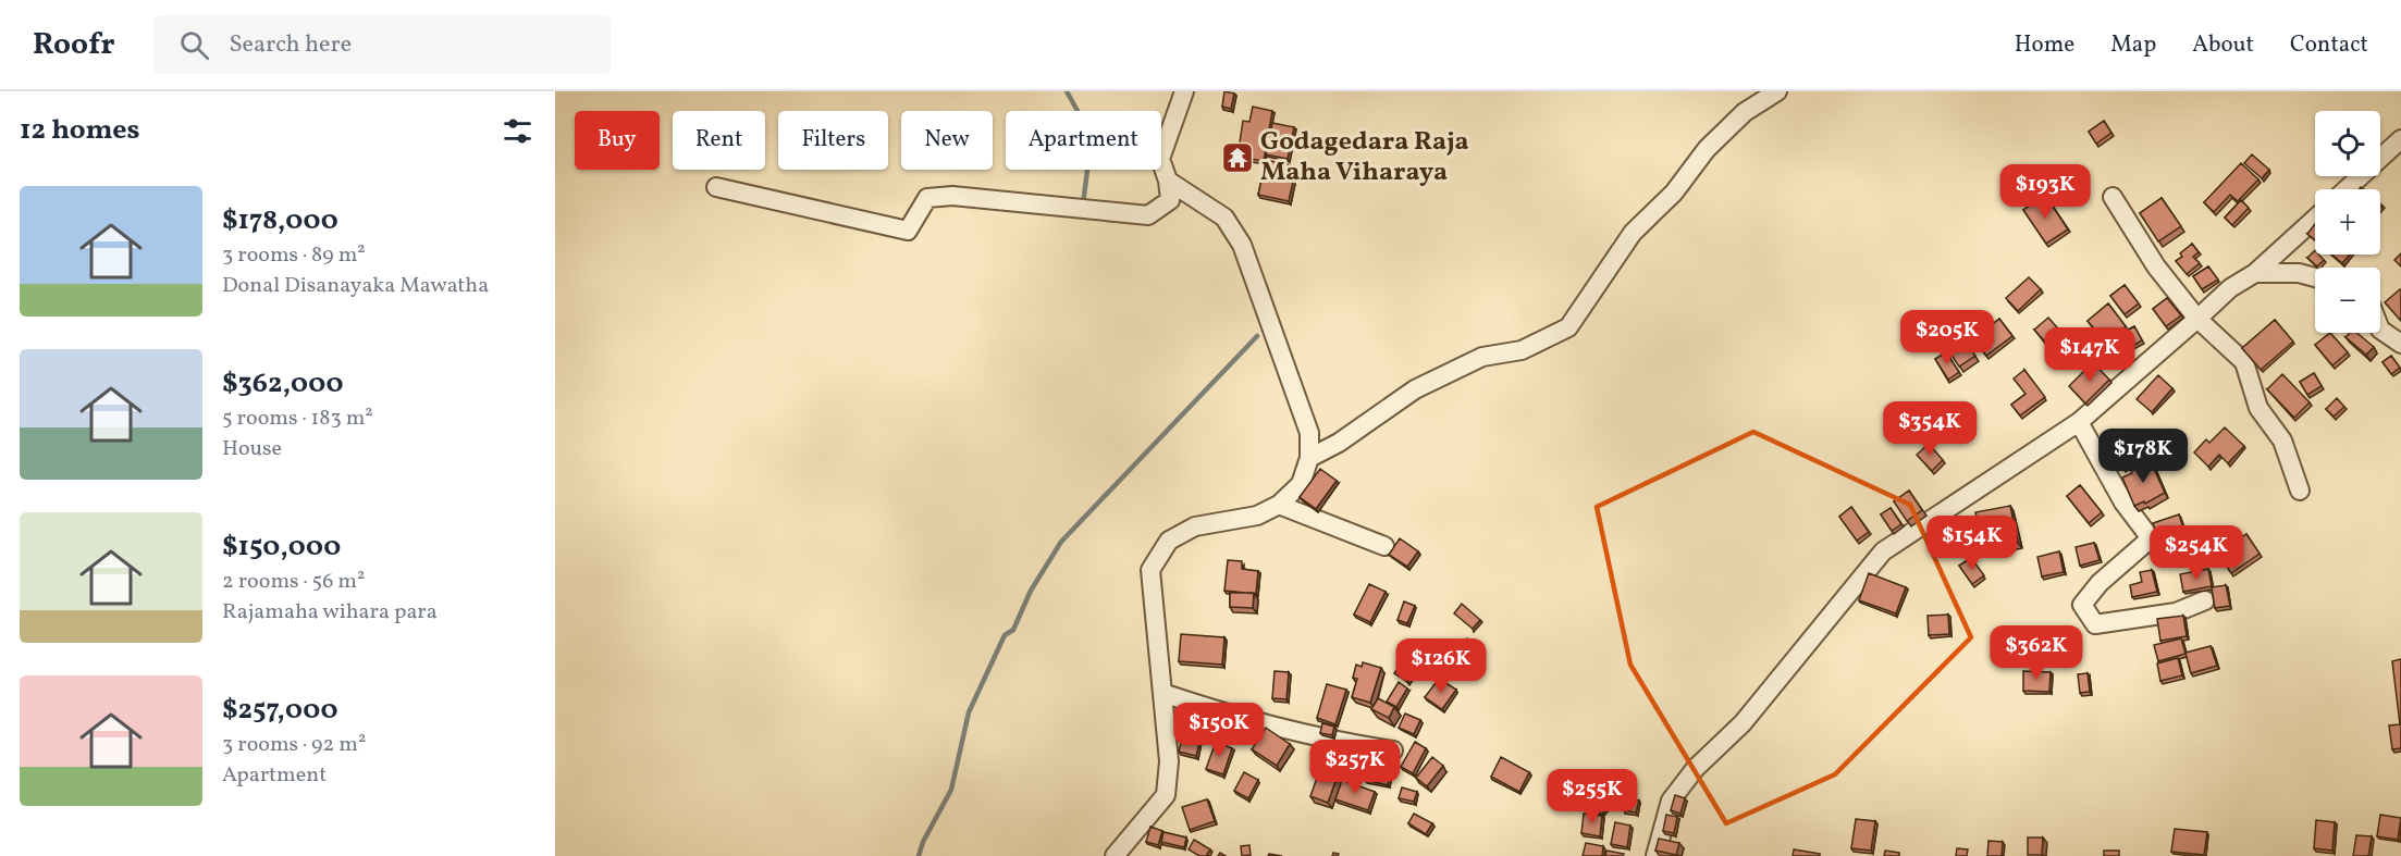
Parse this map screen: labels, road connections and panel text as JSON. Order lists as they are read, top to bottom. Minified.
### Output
{"places":{"temple":["Godagedara Raja Maha Viharaya"]},"page":{"header":"Roofr","search":"Search here","nav":["Home","Map","About","Contact"],"heading":"12 homes","map_buttons":["+","−"],"chip":["Buy","Rent","Filters","New","Apartment"],"price":["$193K","$205K","$147K","$354K","$178K","$154K","$254K","$362K","$126K","$150K","$257K","$255K"],"list":[{"name":"$178,000","note":"3 rooms · 89 m² · Donal Disanayaka Mawatha"},{"name":"$362,000","note":"5 rooms · 183 m² · House"},{"name":"$150,000","note":"2 rooms · 56 m² · Rajamaha wihara para"},{"name":"$257,000","note":"3 rooms · 92 m² · Apartment"}]}}
